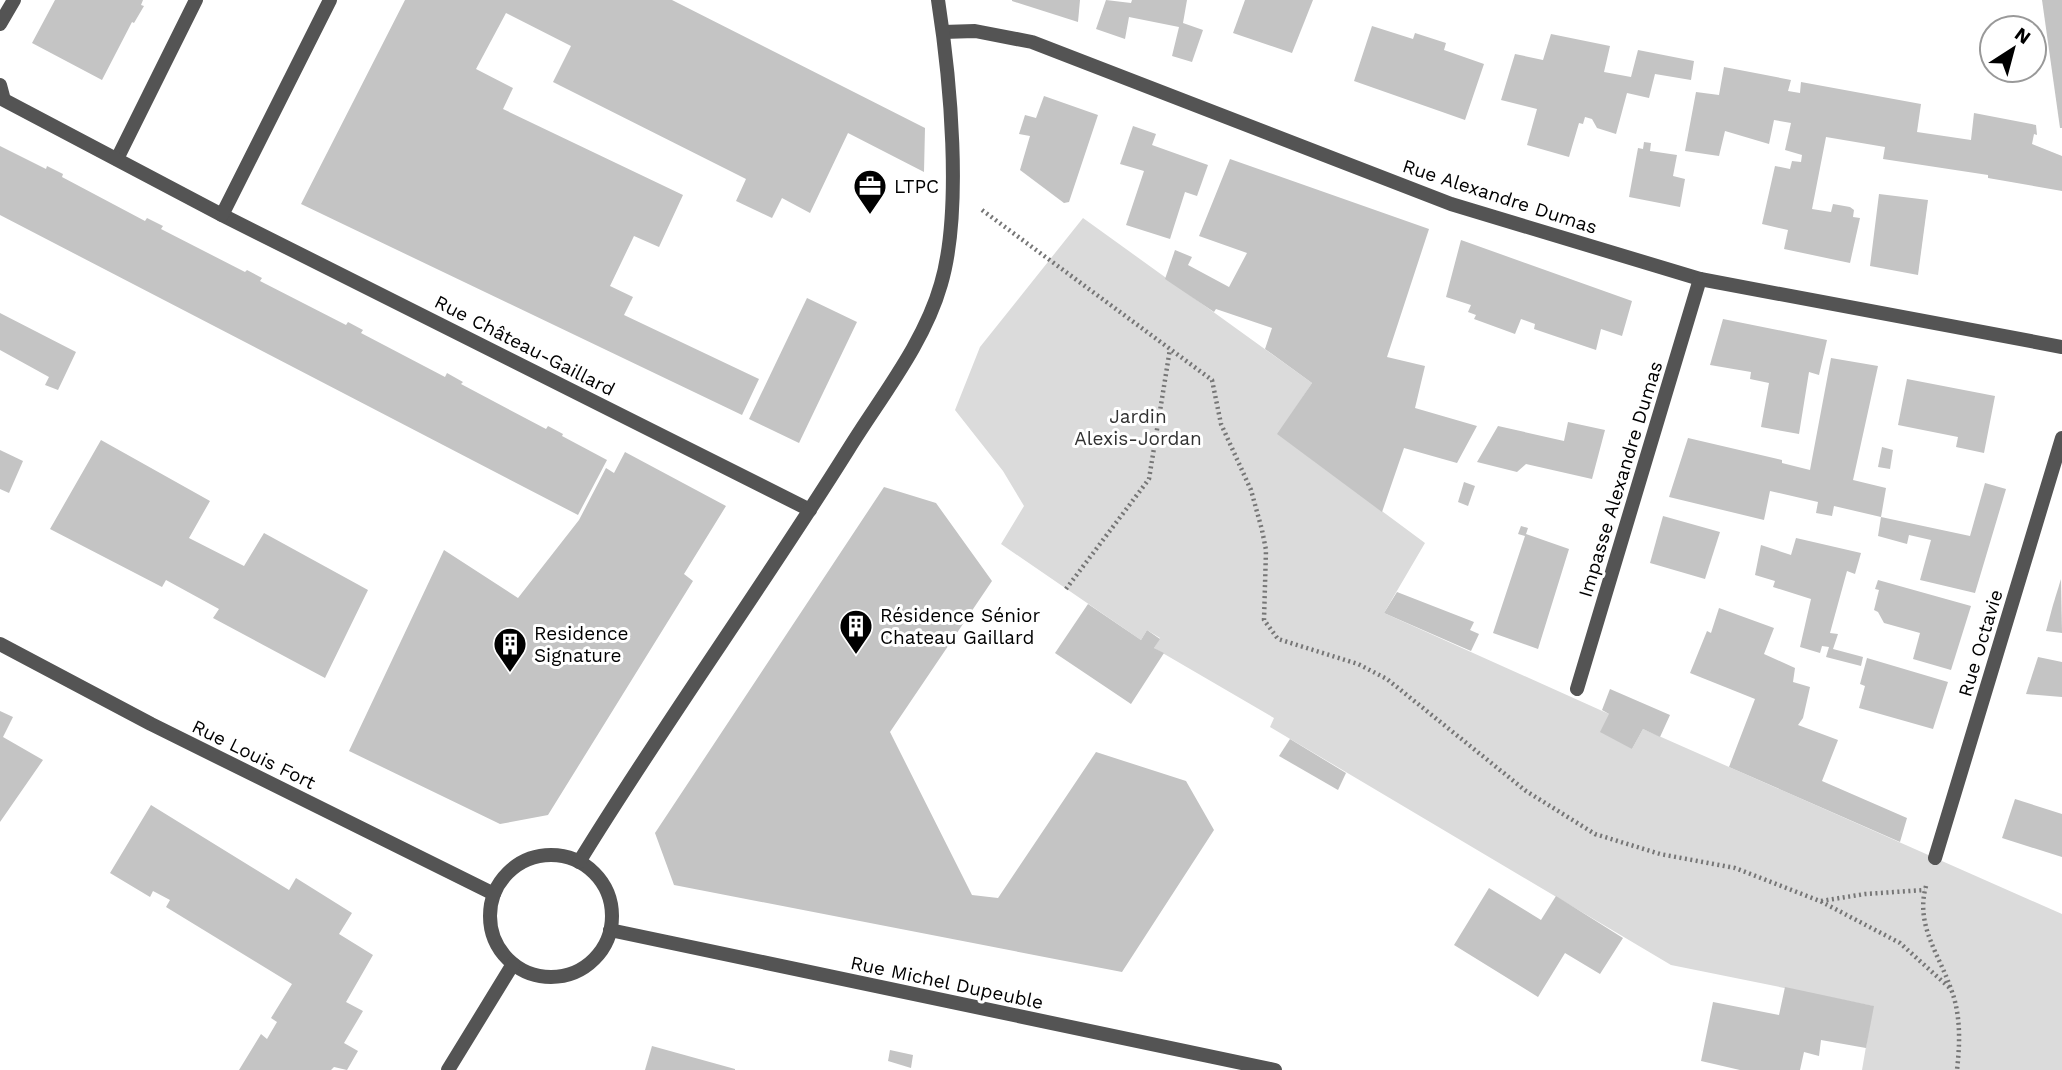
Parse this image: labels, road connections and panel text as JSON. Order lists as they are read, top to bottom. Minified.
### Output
{"streets":{"street":["Rue Alexandre Dumas","Rue Château-Gaillard","Impasse Alexandre Dumas","Rue Octavie","Rue Louis Fort","Rue Michel Dupeuble"]},"crossings":[["Rue Alexandre Dumas","Impasse Alexandre Dumas"],["Rue Louis Fort","Rue Michel Dupeuble"]],"parks":["Jardin Alexis-Jordan"],"places":{"office":["LTPC"],"building":["Résidence Sénior Chateau Gaillard","Residence Signature"]},"north":"top right"}
